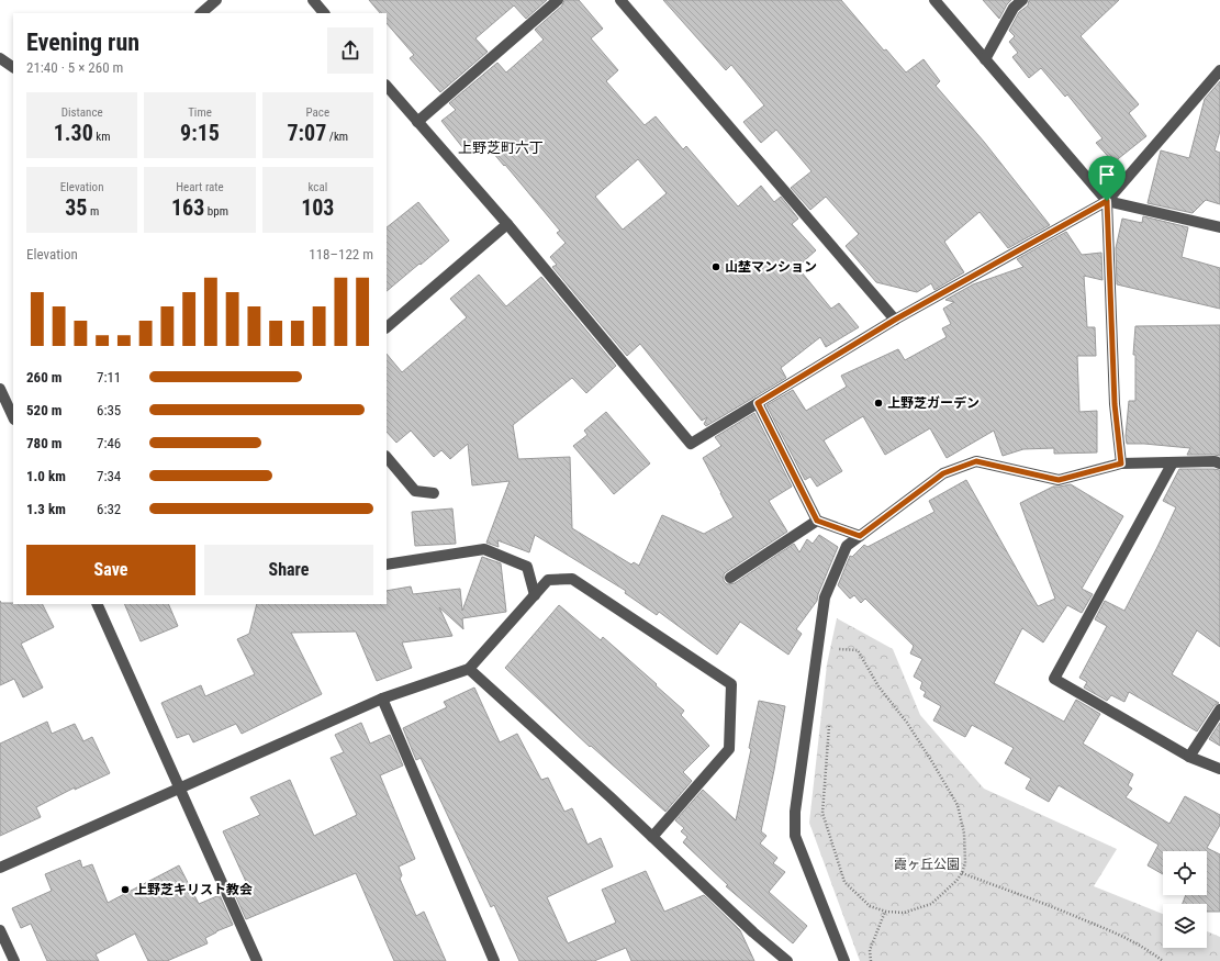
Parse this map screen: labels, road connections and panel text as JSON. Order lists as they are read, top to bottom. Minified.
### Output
{"districts":["上野芝町六丁"],"parks":["霞ヶ丘公園"],"places":["山埜マンション","上野芝ガーデン","上野芝キリスト教会"],"page":{"heading":["Evening run","21:40 · 5 × 260 m"],"stats":[["Distance","1.30 km"],["Time","9:15"],["Pace","7:07 /km"],["Elevation","35 m"],["Heart rate","163 bpm"],["kcal","103"]],"chart":["Elevation","118–122 m"],"list":[{"name":"260 m","note":"7:11"},{"name":"520 m","note":"6:35"},{"name":"780 m","note":"7:46"},{"name":"1.0 km","note":"7:34"},{"name":"1.3 km","note":"6:32"}],"buttons":["Save","Share"]}}
